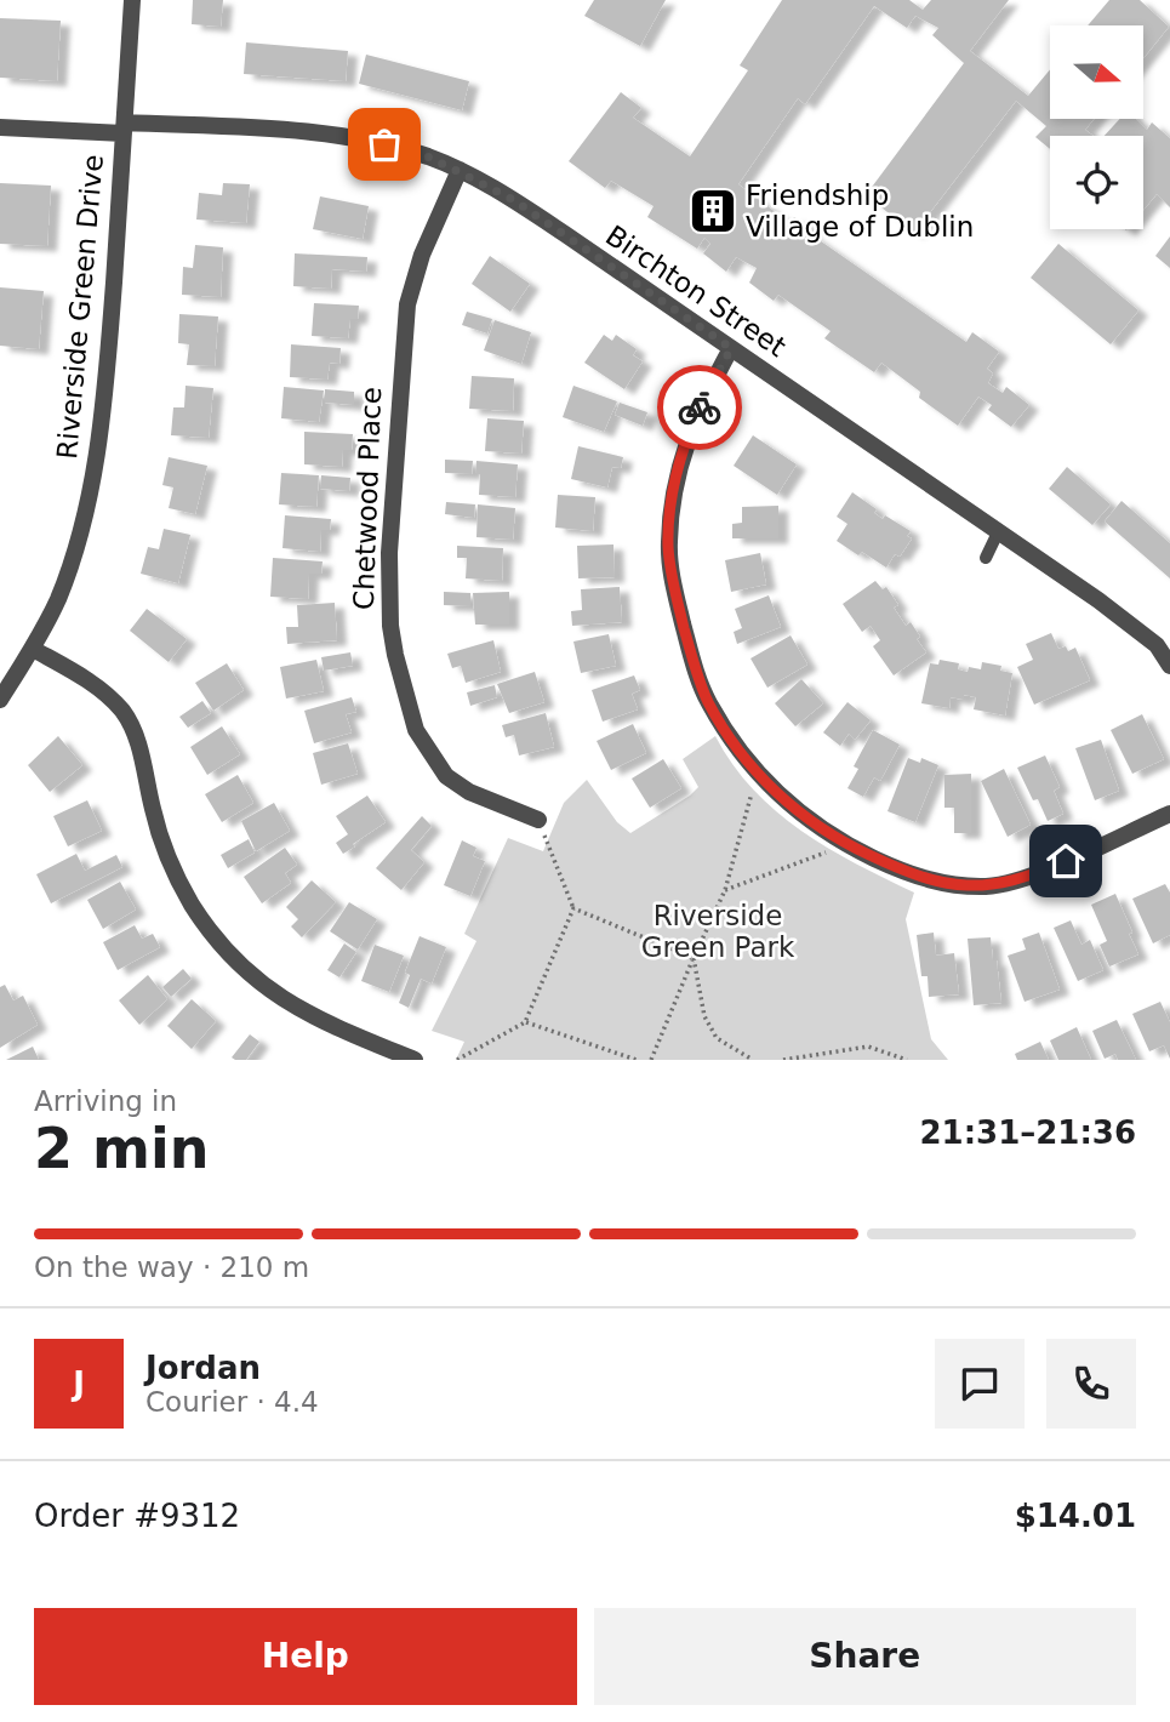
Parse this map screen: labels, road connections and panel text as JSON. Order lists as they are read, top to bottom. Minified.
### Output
{"streets":{"street":["Birchton Street","Riverside Green Drive","Chetwood Place"]},"crossings":[["Birchton Street","Riverside Green Drive"],["Birchton Street","Chetwood Place"]],"parks":["Riverside Green Park"],"places":{"building":["Friendship Village of Dublin"]},"north":"right","page":{"heading":["2 min","Arriving in","21:31–21:36"],"panel":["Jordan","Courier · 4.4","Order #9312","$14.01"],"bar":"On the way · 210 m","round":"J","buttons":["Help","Share"]}}
